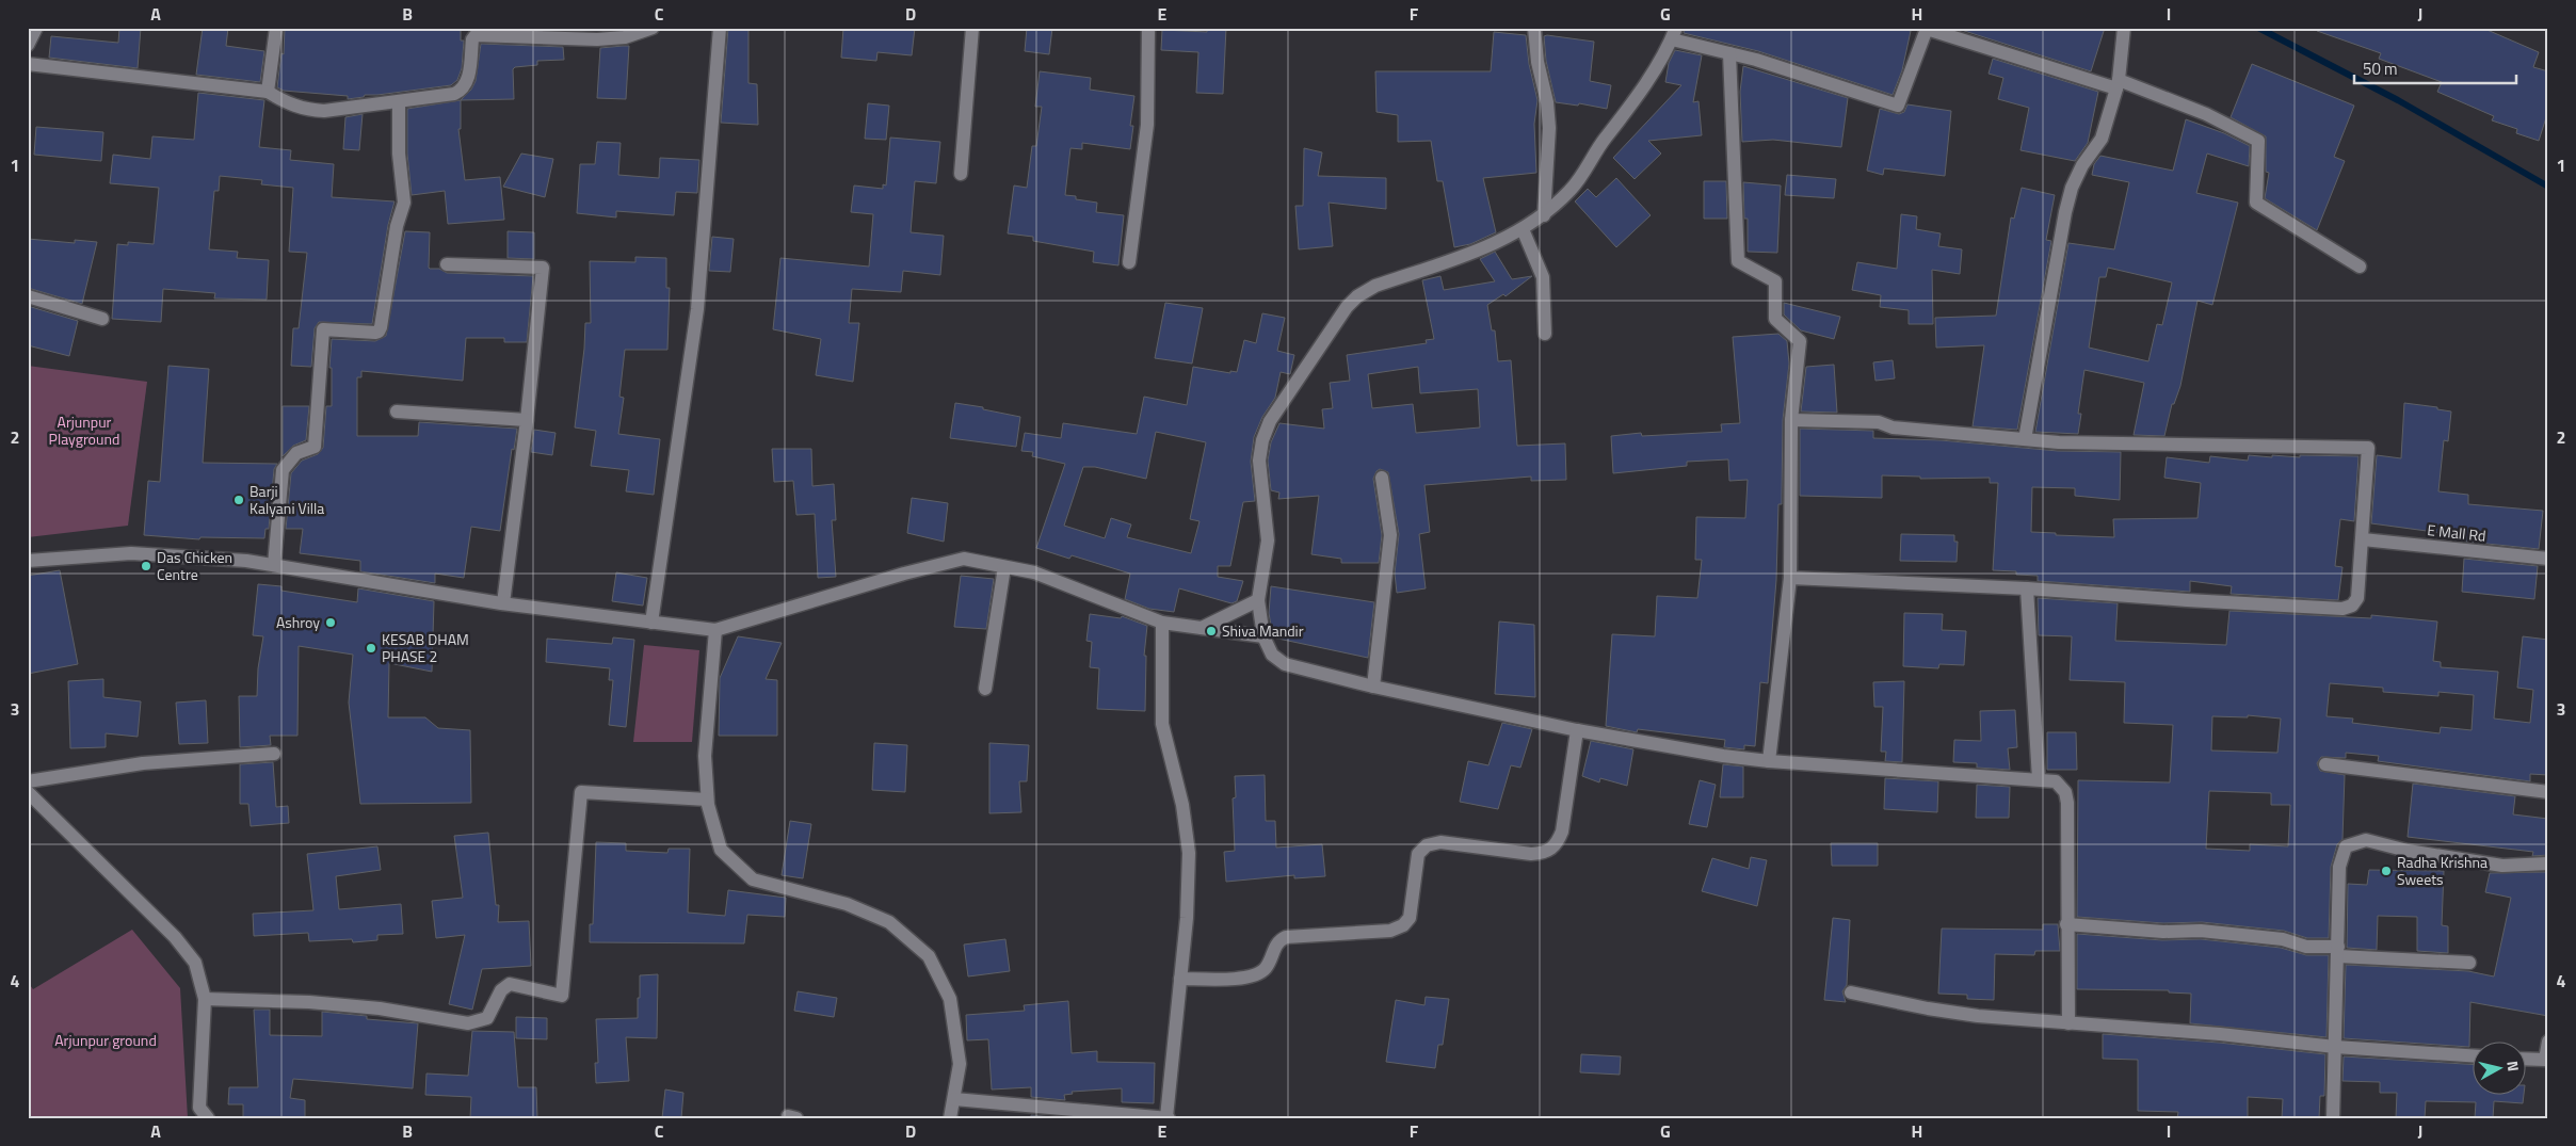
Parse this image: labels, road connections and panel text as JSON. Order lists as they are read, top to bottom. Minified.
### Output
{"streets":{"street":["E Mall Rd"]},"parks":["Arjunpur Playground","Arjunpur ground"],"places":["Barji Kalyani Villa","Das Chicken Centre","Ashroy","Shiva Mandir","KESAB DHAM PHASE 2","Radha Krishna Sweets"],"scale_bar":"50 m","north":"right","grid":{"columns":["A","B","C","D","E","F","G","H","I","J"],"rows":["1","2","3","4"]}}
